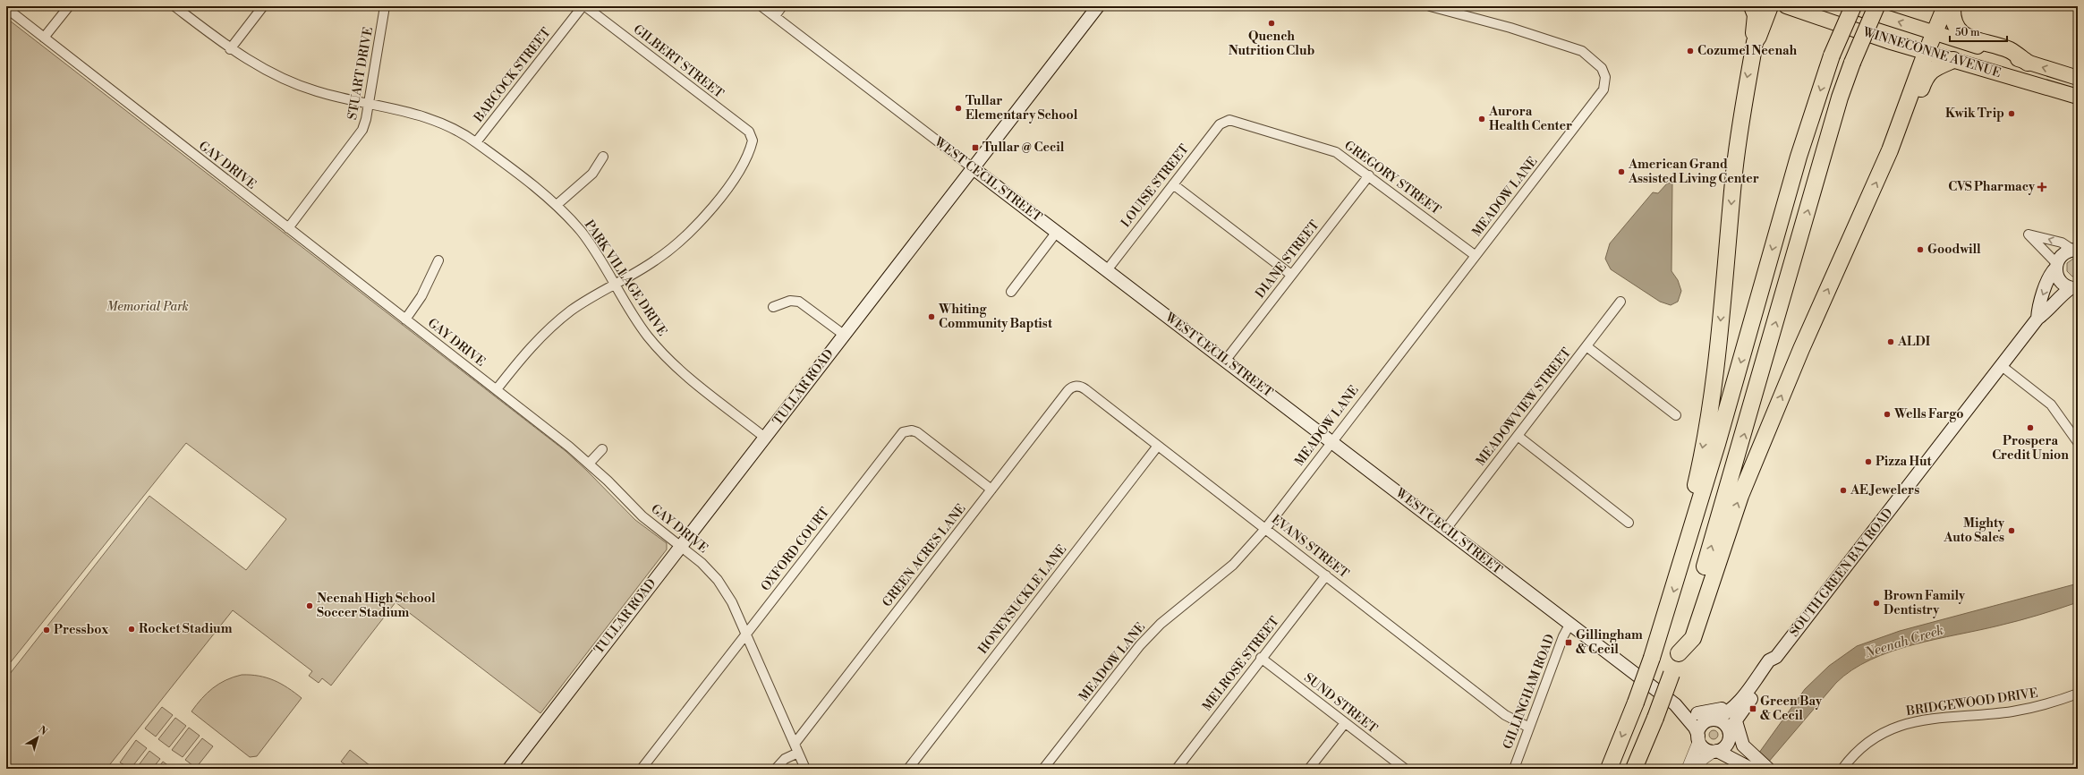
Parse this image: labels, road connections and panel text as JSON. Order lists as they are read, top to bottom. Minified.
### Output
{"streets":{"main road":["WINNECONNE AVENUE","WEST CECIL STREET","TULLAR ROAD","SOUTH GREEN BAY ROAD"],"street":["GILBERT STREET","STUART DRIVE","BABCOCK STREET","GAY DRIVE","GREGORY STREET","LOUISE STREET","MEADOW LANE","DIANE STREET","PARK VILLAGE DRIVE","MEADOWVIEW STREET","EVANS STREET","OXFORD COURT","GREEN ACRES LANE","HONEYSUCKLE LANE","MELROSE STREET","GILLINGHAM ROAD","BRIDGEWOOD DRIVE","SUND STREET"]},"crossings":[["GILBERT STREET","PARK VILLAGE DRIVE"],["STUART DRIVE","GAY DRIVE"],["STUART DRIVE","PARK VILLAGE DRIVE"],["BABCOCK STREET","PARK VILLAGE DRIVE"],["GAY DRIVE","TULLAR ROAD"],["GAY DRIVE","OXFORD COURT"],["GAY DRIVE","GREEN ACRES LANE"],["GREGORY STREET","LOUISE STREET"],["GREGORY STREET","MEADOW LANE"],["GREGORY STREET","DIANE STREET"],["WEST CECIL STREET","LOUISE STREET"],["WEST CECIL STREET","MEADOW LANE"],["WEST CECIL STREET","DIANE STREET"],["WEST CECIL STREET","TULLAR ROAD"],["WEST CECIL STREET","MEADOWVIEW STREET"],["WEST CECIL STREET","SOUTH GREEN BAY ROAD"],["WEST CECIL STREET","GILLINGHAM ROAD"],["MEADOW LANE","EVANS STREET"],["PARK VILLAGE DRIVE","TULLAR ROAD"],["EVANS STREET","GREEN ACRES LANE"],["EVANS STREET","HONEYSUCKLE LANE"],["EVANS STREET","MELROSE STREET"],["EVANS STREET","GILLINGHAM ROAD"],["OXFORD COURT","GREEN ACRES LANE"],["MELROSE STREET","SUND STREET"]],"water":["Neenah Creek"],"parks":["Memorial Park"],"places":{"other":["Quench Nutrition Club","Cozumel Neenah","Tullar Elementary School","Kwik Trip","Aurora Health Center","American Grand Assisted Living Center","Goodwill","Whiting Community Baptist","ALDI","Wells Fargo","Prospera Credit Union","Pizza Hut","AE Jewelers","Mighty Auto Sales","Brown Family Dentistry","Neenah High School Soccer Stadium","Rocket Stadium","Pressbox"],"transit":["Tullar @ Cecil","Gillingham & Cecil","Green Bay & Cecil"],"health":["CVS Pharmacy"]},"scale_bar":"50 m","north":"top right"}
